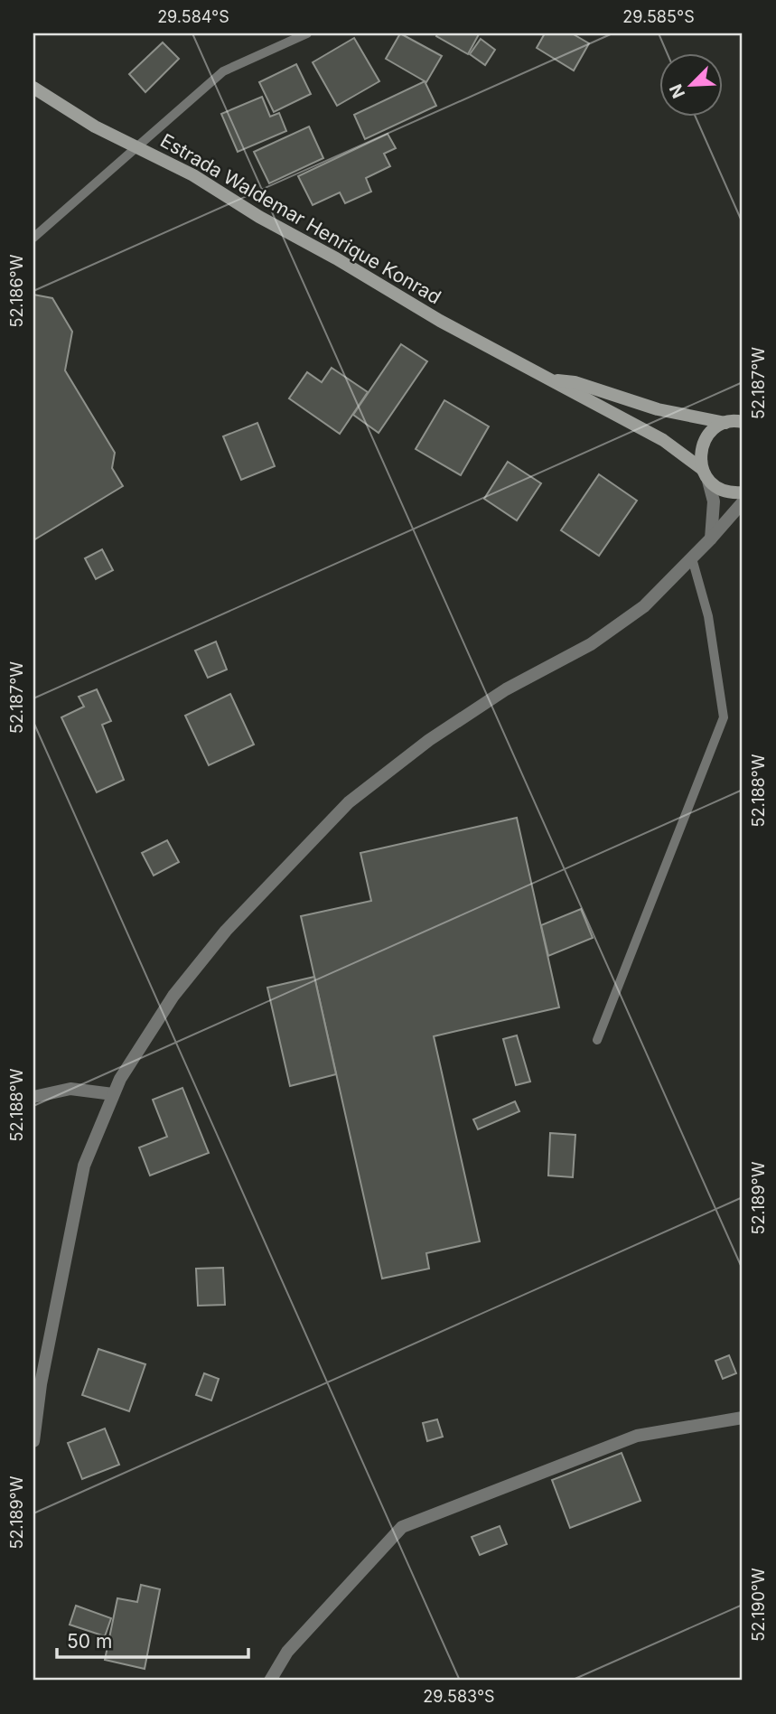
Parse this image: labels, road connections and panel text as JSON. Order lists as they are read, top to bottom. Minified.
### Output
{"streets":{"main road":["Estrada Waldemar Henrique Konrad"]},"scale_bar":"50 m","north":"bottom left","coordinates":["29.584°S","29.585°S","52.186°W","52.187°W","52.188°W","52.189°W","52.190°W","29.583°S"]}
